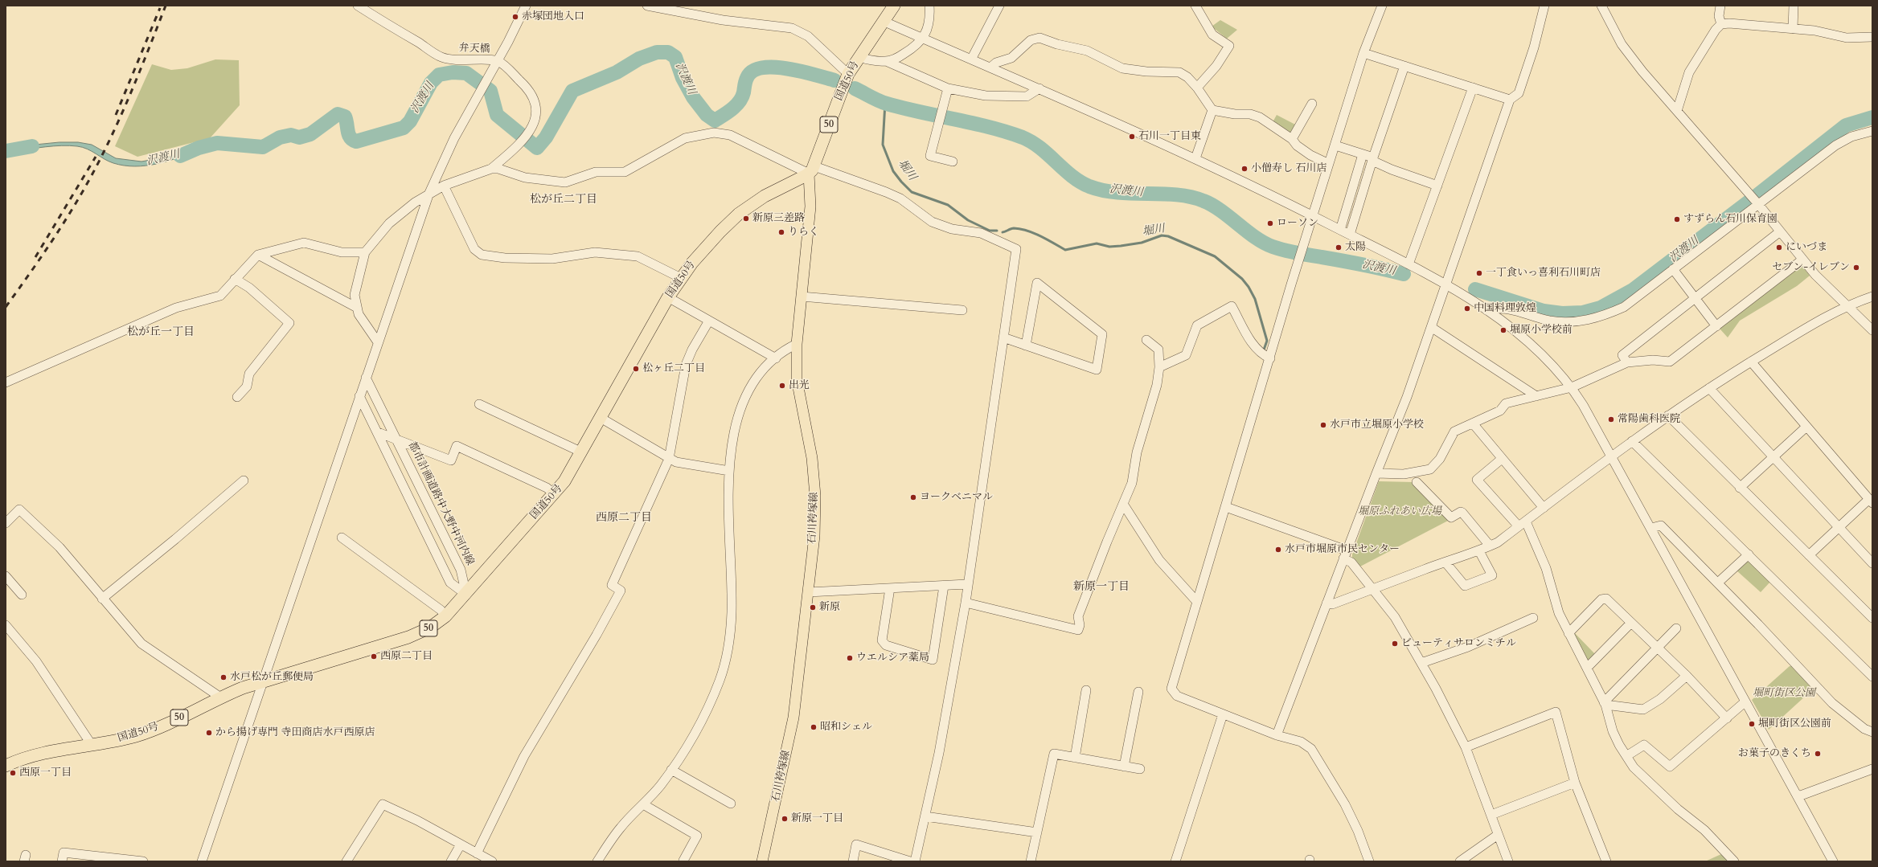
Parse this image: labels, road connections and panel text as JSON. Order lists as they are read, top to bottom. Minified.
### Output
{"streets":{"highway":["国道50号","50"],"main road":["石川袴塚線"],"street":["弁天橋","都市計画道路中大野中河内線"]},"crossings":[["国道50号","都市計画道路中大野中河内線"],["国道50号","石川袴塚線"]],"districts":["松が丘二丁目","松が丘一丁目","西原二丁目","新原一丁目"],"water":["沢渡川","堀川"],"parks":["堀原ふれあい広場","堀町街区公園"],"places":["赤塚団地入口","石川一丁目東","小僧寿し 石川店","新原三差路","すずらん石川保育園","ローソン","りらく","太陽","にいづま","セブン-イレブン","一丁食いっ喜利石川町店","中国料理敦煌","堀原小学校前","松ヶ丘二丁目","出光","常陽歯科医院","水戸市立堀原小学校","ヨークベニマル","水戸市堀原市民センター","新原","ビューティサロンミチル","西原二丁目","ウエルシア薬局","水戸松が丘郵便局","堀町街区公園前","昭和シェル","から揚げ専門 寺田商店水戸西原店","お菓子のきくち","西原一丁目","新原一丁目"]}
